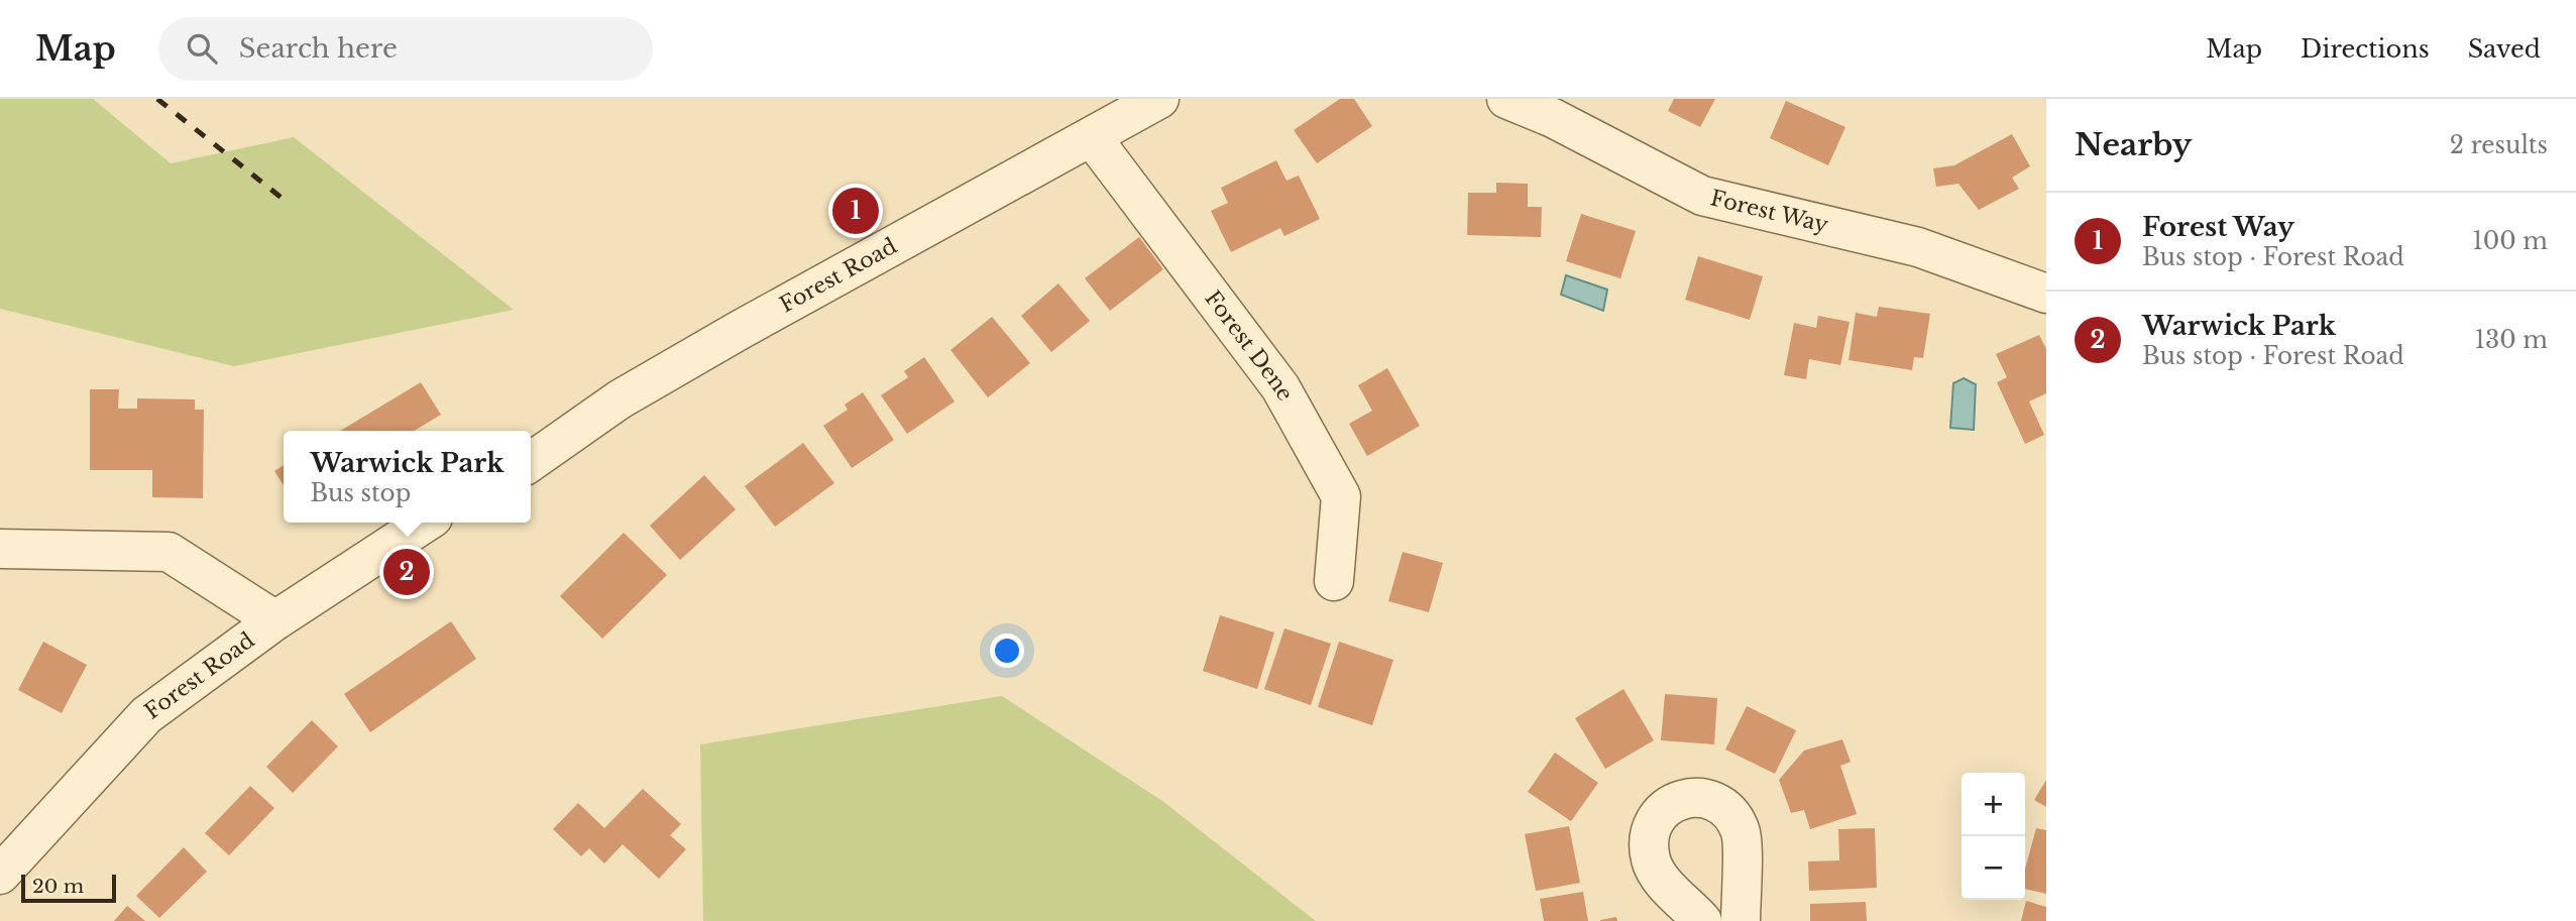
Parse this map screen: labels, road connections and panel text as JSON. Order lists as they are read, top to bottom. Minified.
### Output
{"streets":{"street":["Forest Way","Forest Road","Forest Dene"]},"crossings":[["Forest Road","Forest Dene"]],"scale_bar":"20 m","page":{"header":"Map","search":"Search here","nav":["Map","Directions","Saved"],"heading":["Nearby","2 results"],"pins":["1","2"],"list":[{"mark":"1","name":"Forest Way","note":"Bus stop · Forest Road","value":"100 m"},{"mark":"2","name":"Warwick Park","note":"Bus stop · Forest Road","value":"130 m"}],"popup":["Warwick Park","Bus stop"],"map_buttons":["+","−"],"scale":"20 m"}}
